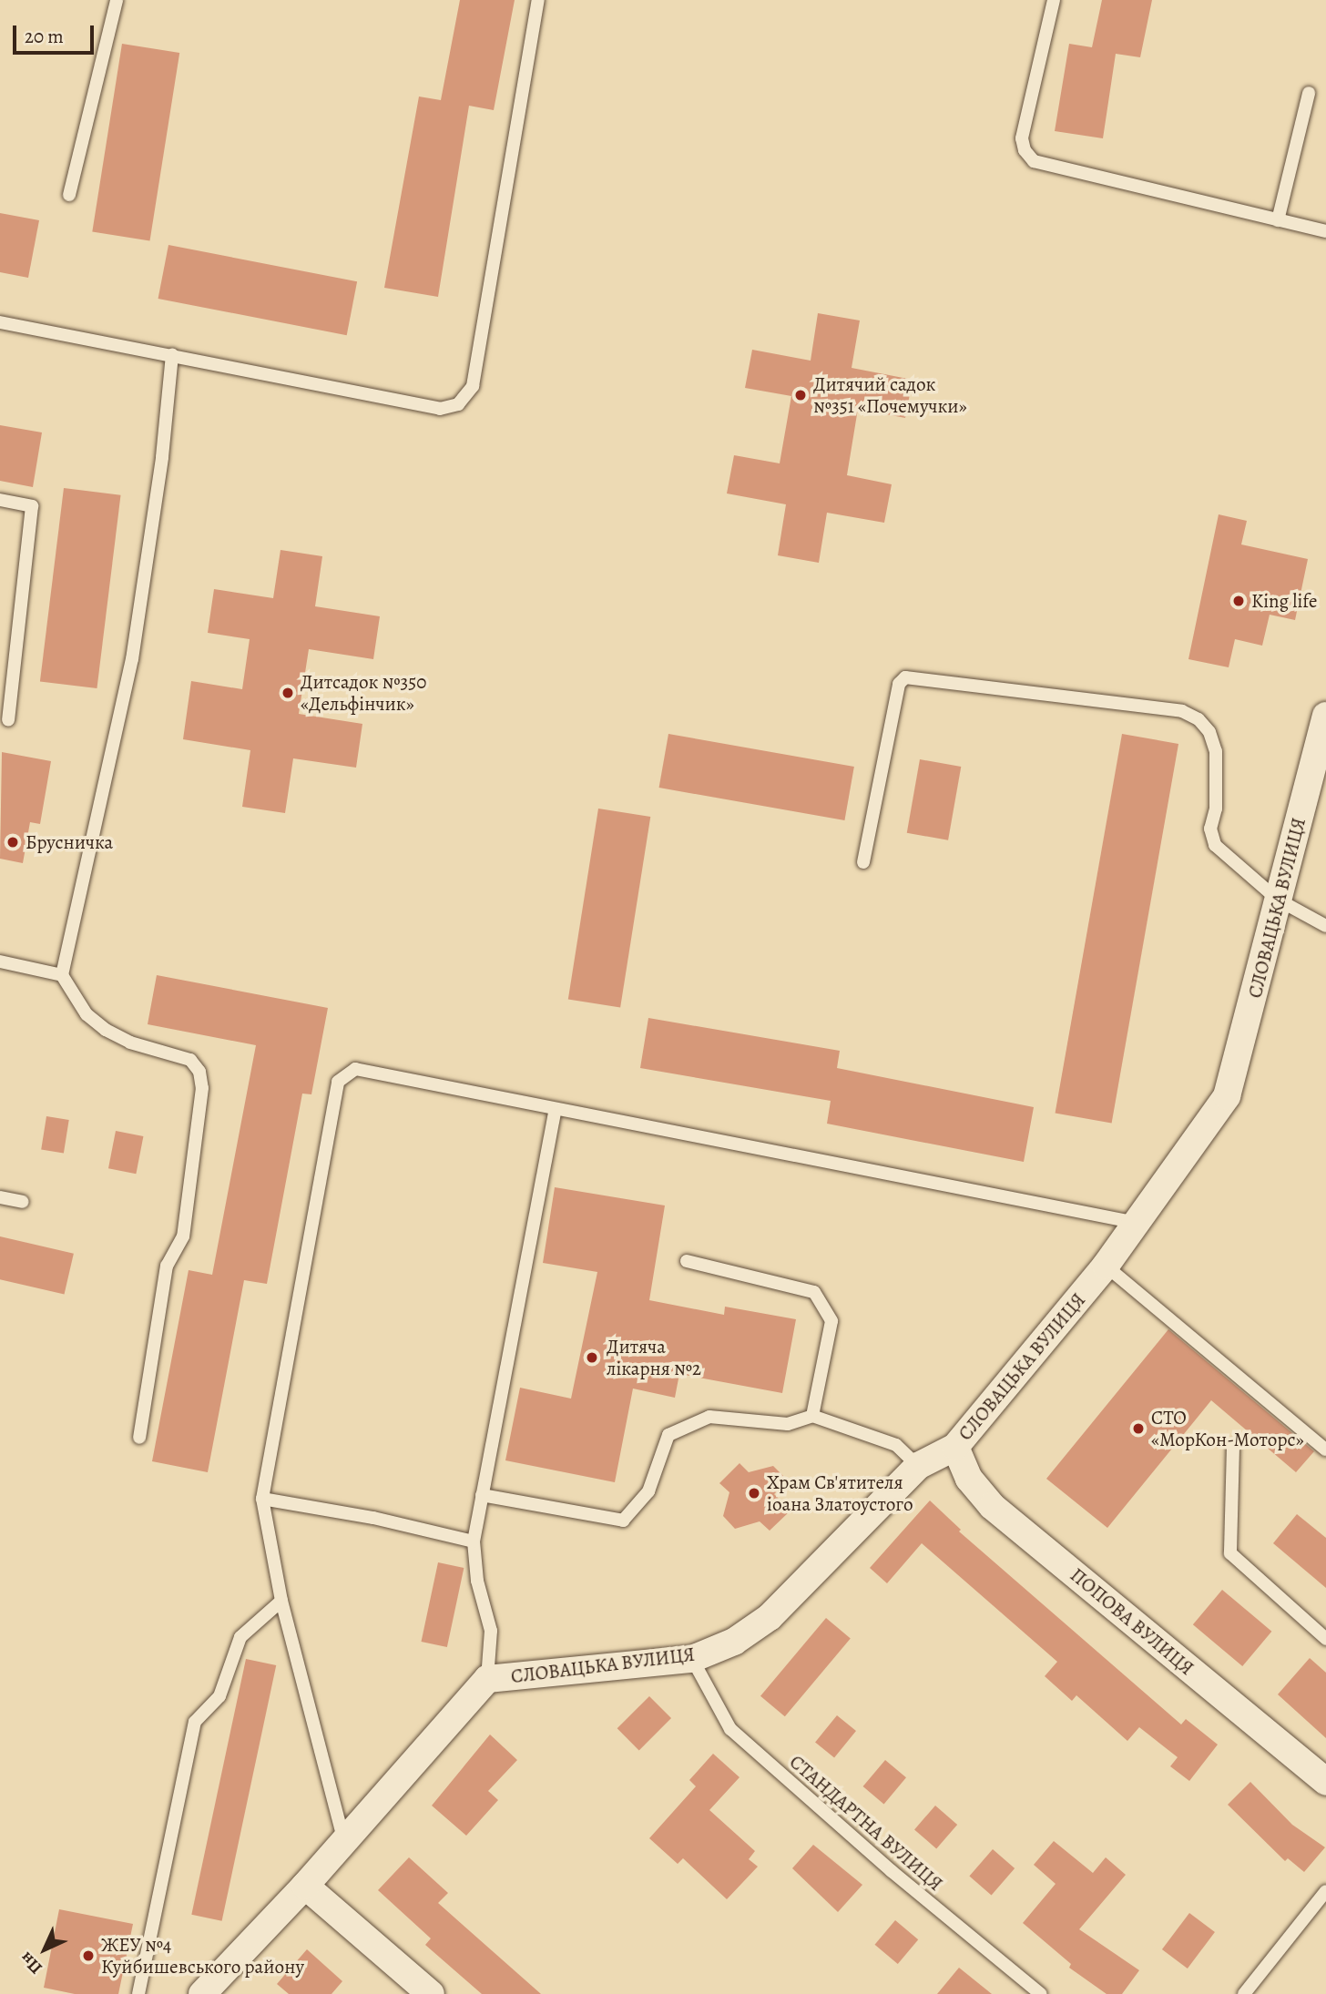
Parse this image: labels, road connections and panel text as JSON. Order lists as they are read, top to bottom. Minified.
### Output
{"streets":{"street":["СЛОВАЦЬКА ВУЛИЦЯ","ПОПОВА ВУЛИЦЯ"],"lane":["СТАНДАРТНА ВУЛИЦЯ"]},"crossings":[["СЛОВАЦЬКА ВУЛИЦЯ","ПОПОВА ВУЛИЦЯ"],["СЛОВАЦЬКА ВУЛИЦЯ","СТАНДАРТНА ВУЛИЦЯ"]],"places":["Дитячий садок №351 «Почемучки»","King life","Дитсадок №350 «Дельфінчик»","Брусничка","Дитяча лікарня №2","СТО «МорКон-Моторс»","Храм Св'ятителя іоана Златоустого","ЖЕУ №4 Куйбишевського району"],"scale_bar":"20 m","north":"bottom left"}
